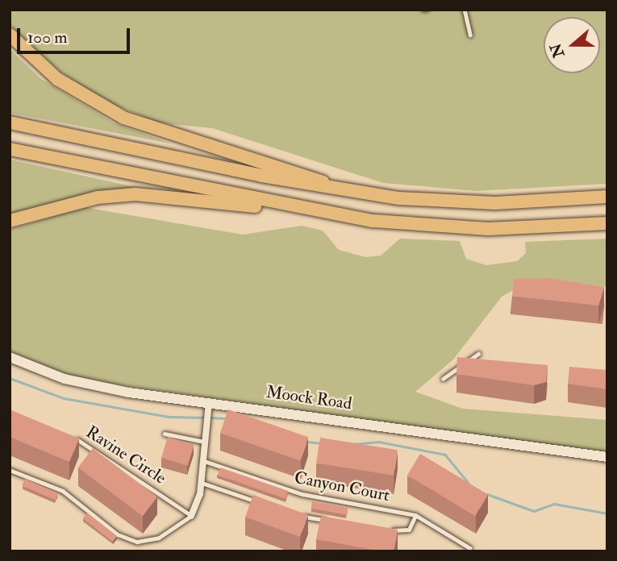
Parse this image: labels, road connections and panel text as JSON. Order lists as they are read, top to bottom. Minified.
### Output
{"streets":{"main road":["Moock Road"],"lane":["Ravine Circle","Canyon Court"]},"scale_bar":"100 m","north":"left"}
